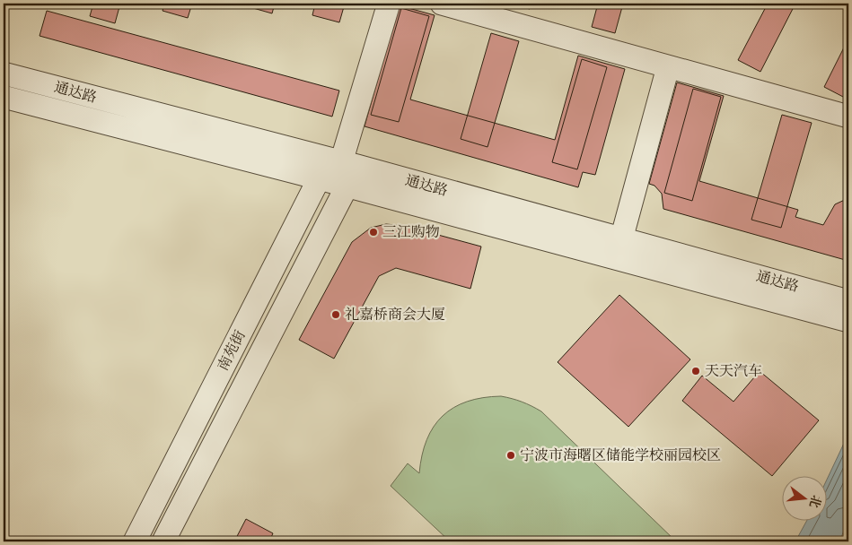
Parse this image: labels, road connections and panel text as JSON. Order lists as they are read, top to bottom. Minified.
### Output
{"streets":{"street":["通达路","南苑街"]},"crossings":[["通达路","南苑街"]],"places":["三江购物","礼嘉桥商会大厦","天天汽车","宁波市海曙区储能学校丽园校区"],"north":"right"}
